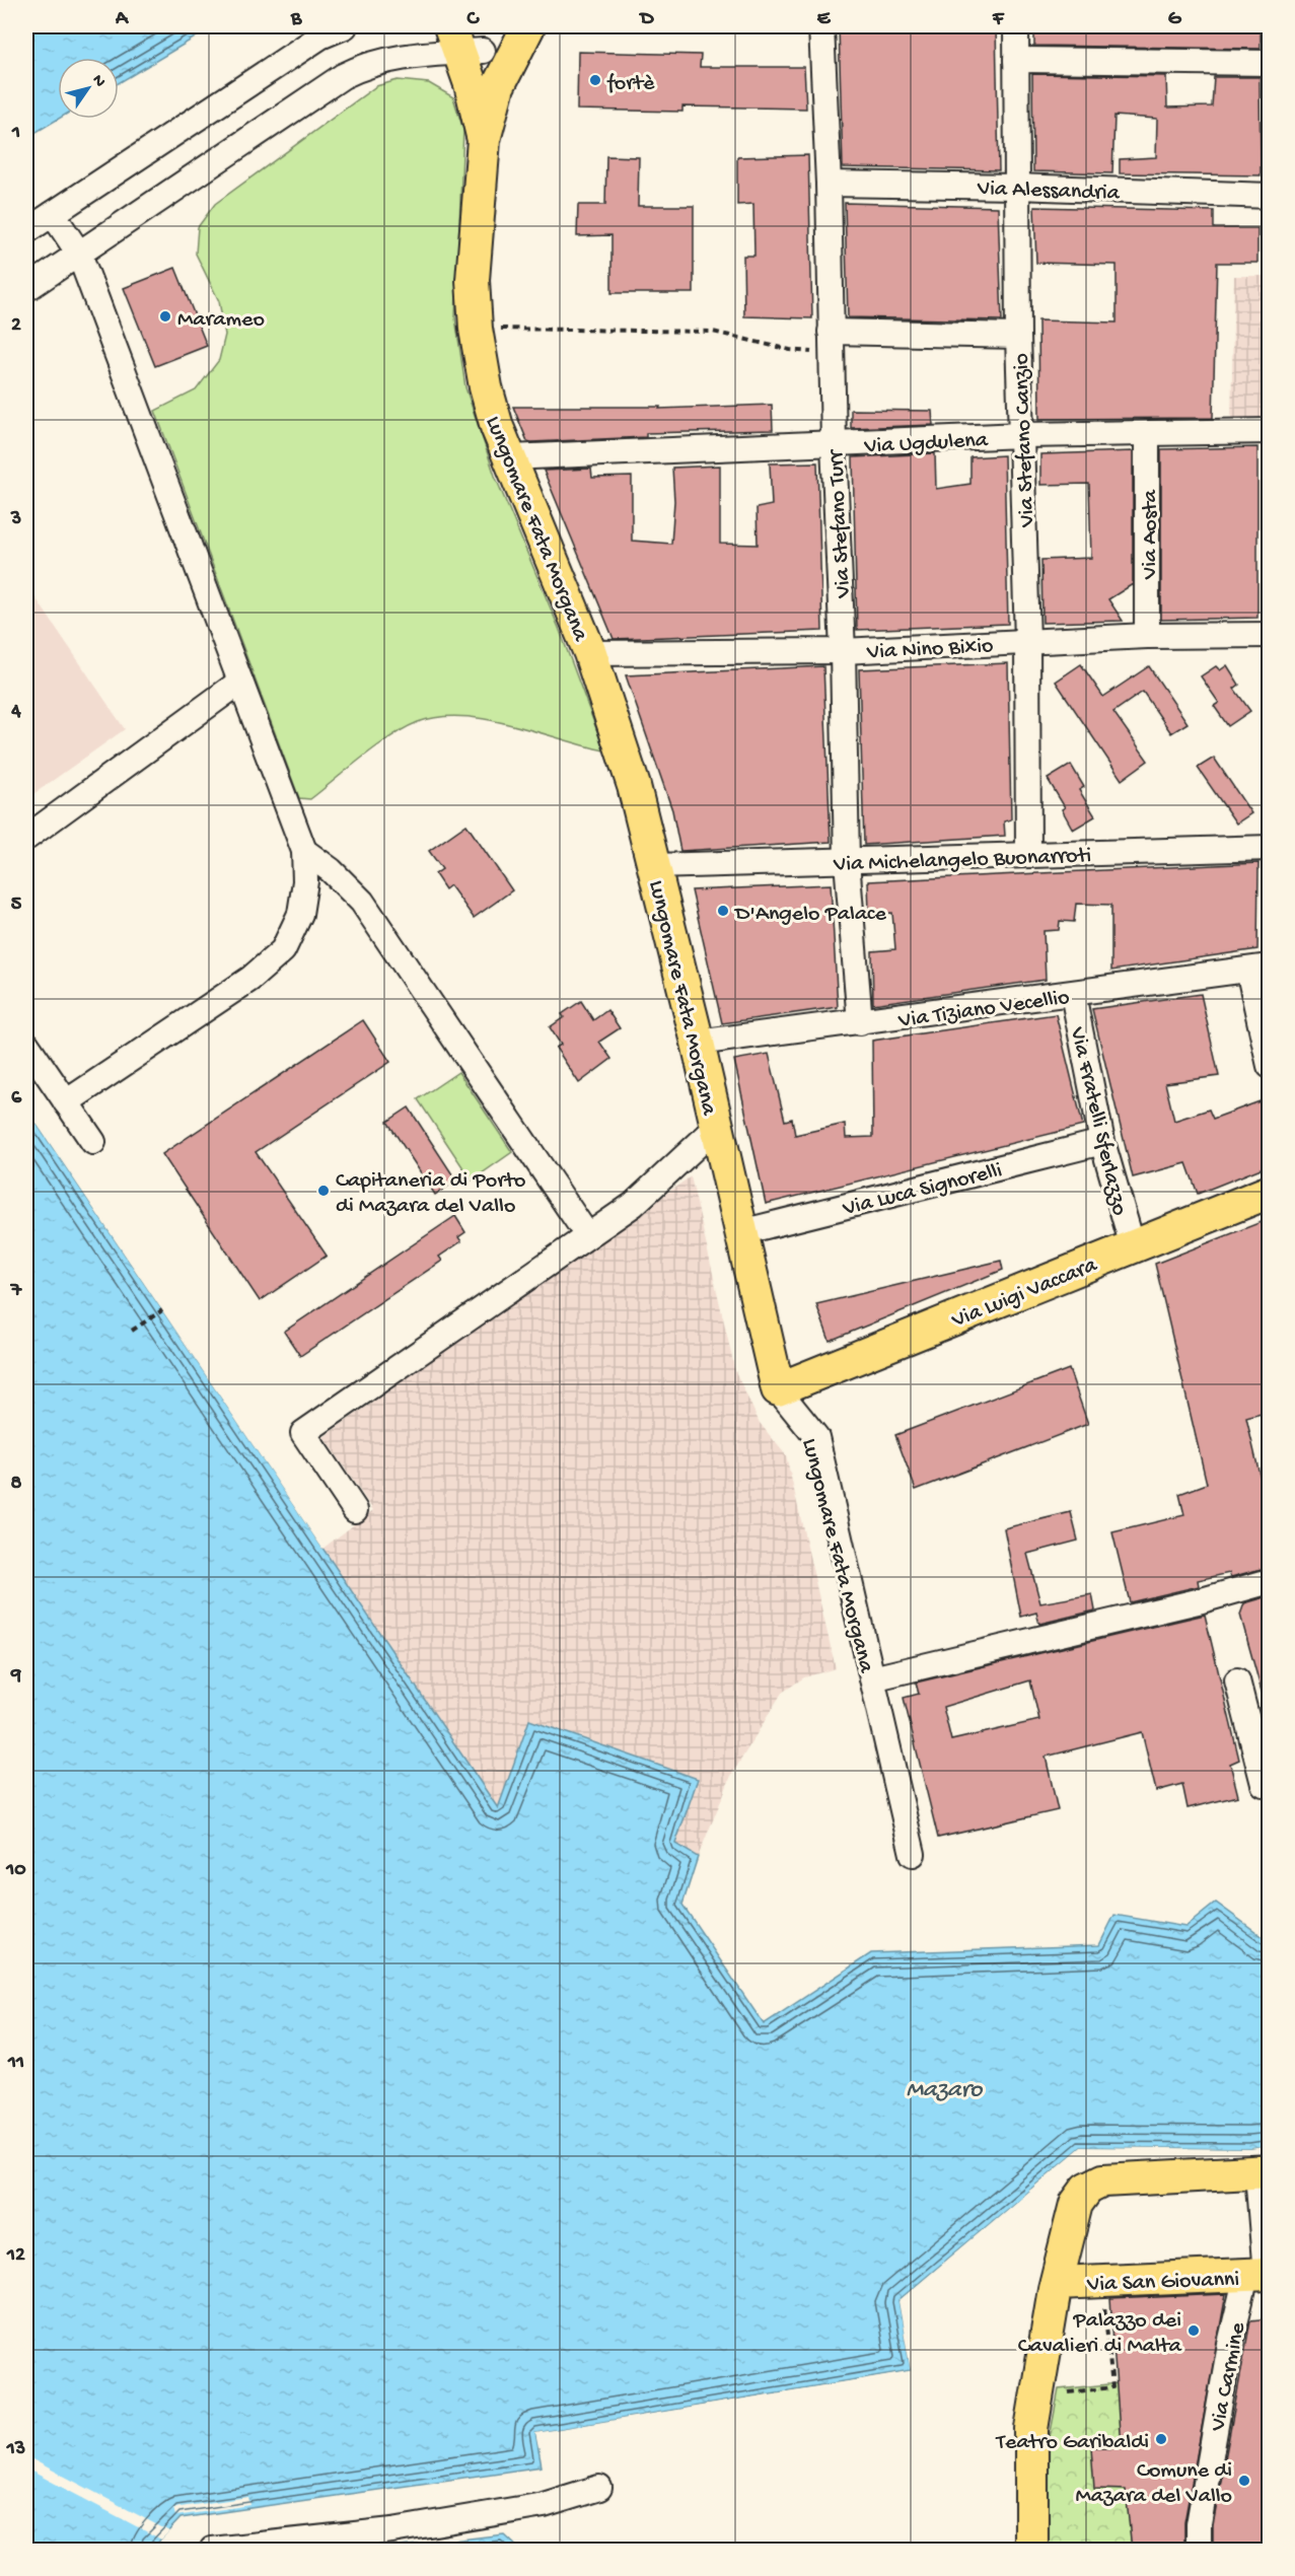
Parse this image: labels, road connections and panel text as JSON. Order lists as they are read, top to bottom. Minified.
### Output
{"streets":{"main road":["Lungomare Fata Morgana","Via Luigi Vaccara","Via San Giovanni"],"street":["Via Alessandria","Via Ugdulena","Via Stefano Canzio","Via Stefano Turr","Via Aosta","Via Nino Bixio","Via Michelangelo Buonarroti","Via Tiziano Vecellio","Via Fratelli Sferlazzo","Via Luca Signorelli","Via Carmine"]},"crossings":[["Via Alessandria","Via Stefano Canzio"],["Via Alessandria","Via Stefano Turr"],["Via Ugdulena","Via Stefano Canzio"],["Via Ugdulena","Via Stefano Turr"],["Via Ugdulena","Lungomare Fata Morgana"],["Via Ugdulena","Via Aosta"],["Via Stefano Canzio","Via Nino Bixio"],["Via Stefano Canzio","Via Michelangelo Buonarroti"],["Via Stefano Turr","Via Nino Bixio"],["Via Stefano Turr","Via Michelangelo Buonarroti"],["Via Stefano Turr","Via Tiziano Vecellio"],["Lungomare Fata Morgana","Via Nino Bixio"],["Lungomare Fata Morgana","Via Michelangelo Buonarroti"],["Lungomare Fata Morgana","Via Tiziano Vecellio"],["Lungomare Fata Morgana","Via Luca Signorelli"],["Lungomare Fata Morgana","Via Luigi Vaccara"],["Via Aosta","Via Nino Bixio"],["Via Tiziano Vecellio","Via Fratelli Sferlazzo"],["Via Fratelli Sferlazzo","Via Luca Signorelli"],["Via Fratelli Sferlazzo","Via Luigi Vaccara"],["Via San Giovanni","Via Carmine"]],"water":["Mazaro"],"places":["fortè","Marameo","D'Angelo Palace","Capitaneria di Porto di Mazara del Vallo","Palazzo dei Cavalieri di Malta","Teatro Garibaldi","Comune di Mazara del Vallo"],"north":"top right","grid":{"columns":["A","B","C","D","E","F","G"],"rows":["1","2","3","4","5","6","7","8","9","10","11","12","13"]}}
